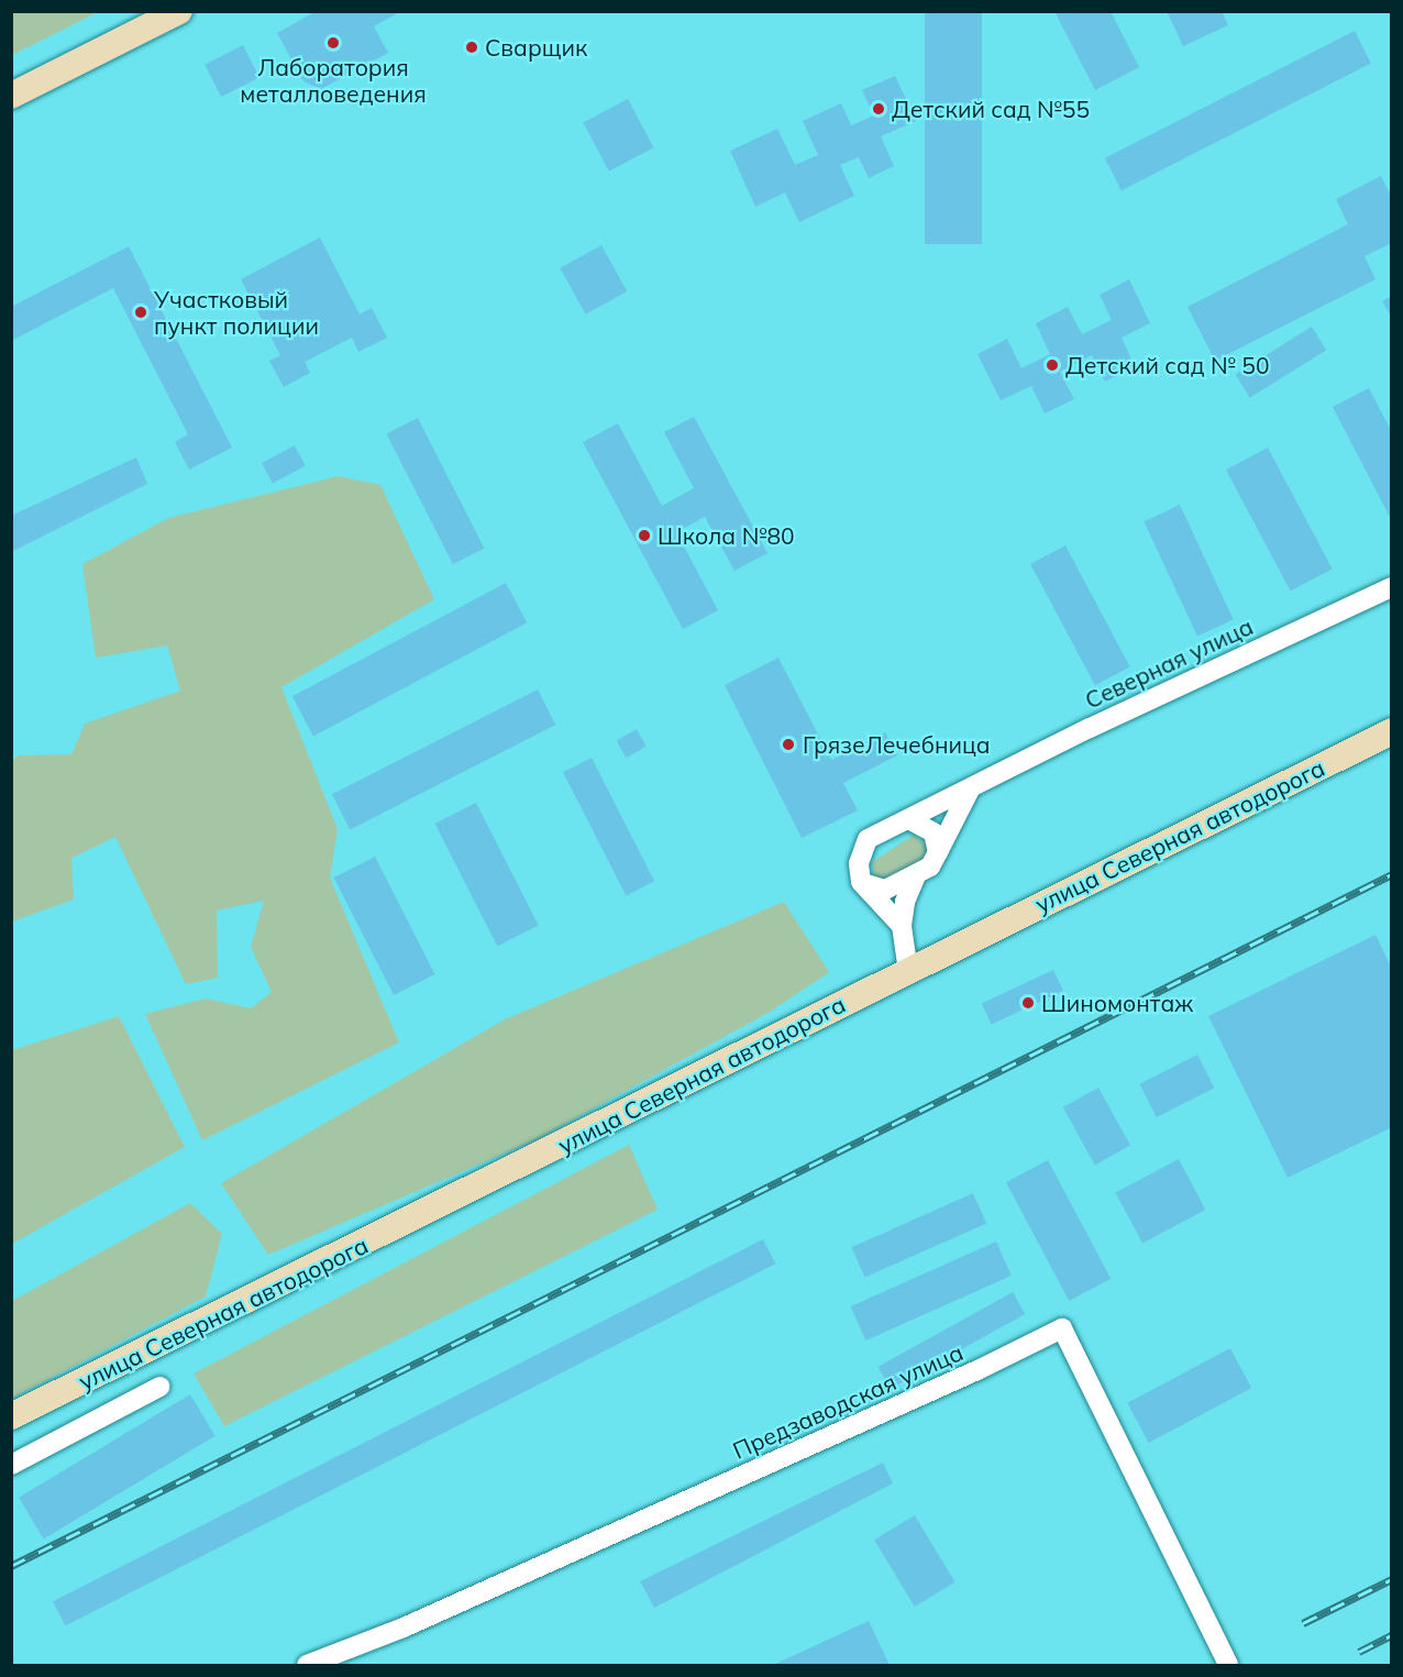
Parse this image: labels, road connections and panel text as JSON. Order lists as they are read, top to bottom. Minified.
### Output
{"streets":{"main road":["улица Северная автодорога"],"street":["Северная улица","Предзаводская улица"]},"places":["Лаборатория металловедения","Сварщик","Детский сад №55","Участковый пункт полиции","Детский сад № 50","Школа №80","ГрязеЛечебница","Шиномонтаж"]}
